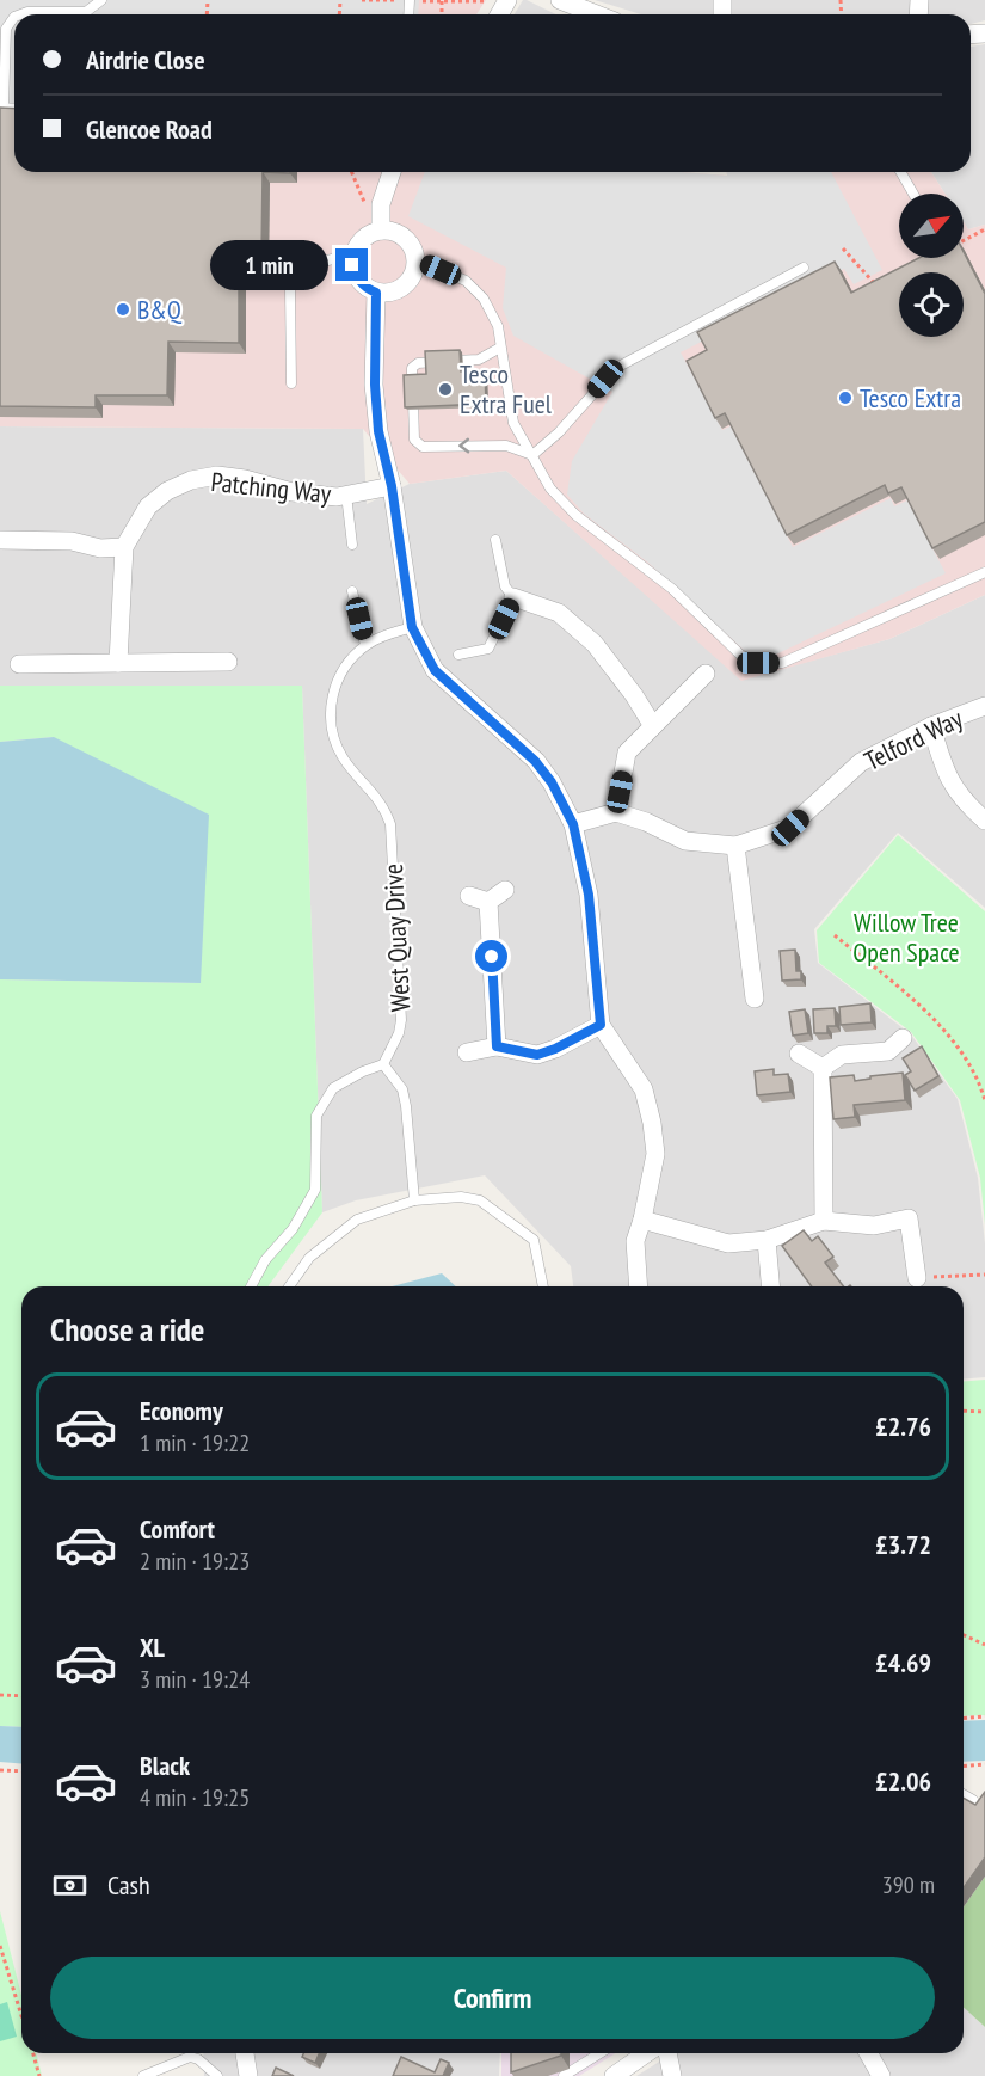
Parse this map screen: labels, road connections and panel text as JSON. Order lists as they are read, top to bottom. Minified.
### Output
{"streets":{"street":["Patching Way","Telford Way"],"lane":["West Quay Drive"]},"parks":["Willow Tree Open Space"],"places":["B&Q","Tesco Extra Fuel","Tesco Extra"],"north":"top right","page":{"banner":["Airdrie Close","Glencoe Road"],"bubble":"1 min","heading":"Choose a ride","list":[{"name":"Economy","note":"1 min · 19:22","value":"£2.76"},{"name":"Comfort","note":"2 min · 19:23","value":"£3.72"},{"name":"XL","note":"3 min · 19:24","value":"£4.69"},{"name":"Black","note":"4 min · 19:25","value":"£2.06"}],"pay":["Cash","390 m"],"buttons":"Confirm"}}
